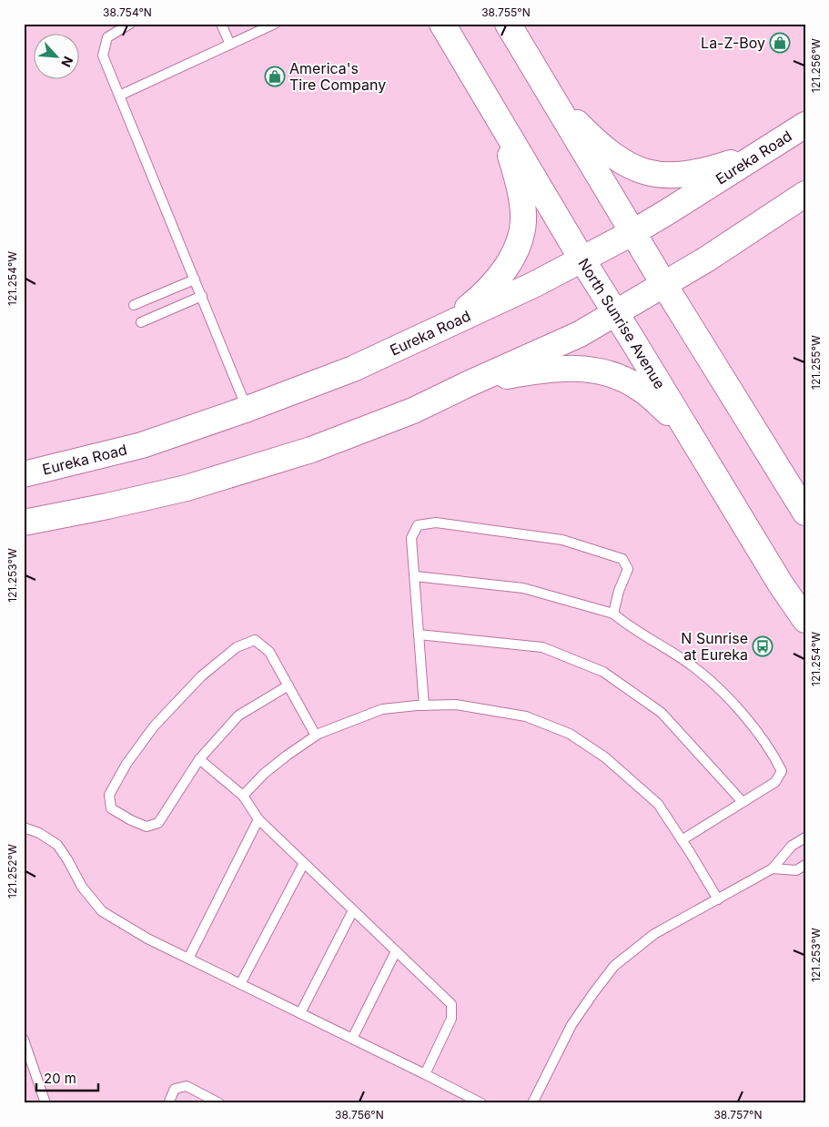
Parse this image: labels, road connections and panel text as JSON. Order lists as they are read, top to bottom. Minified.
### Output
{"streets":{"main road":["Eureka Road","North Sunrise Avenue"]},"crossings":[["Eureka Road","North Sunrise Avenue"]],"places":{"shop":["La-Z-Boy","America's Tire Company"],"bus stop":["N Sunrise at Eureka"]},"scale_bar":"20 m","north":"bottom right","coordinates":["38.754°N","38.755°N","121.256°W","121.254°W","121.255°W","121.253°W","121.252°W","38.756°N","38.757°N"]}
